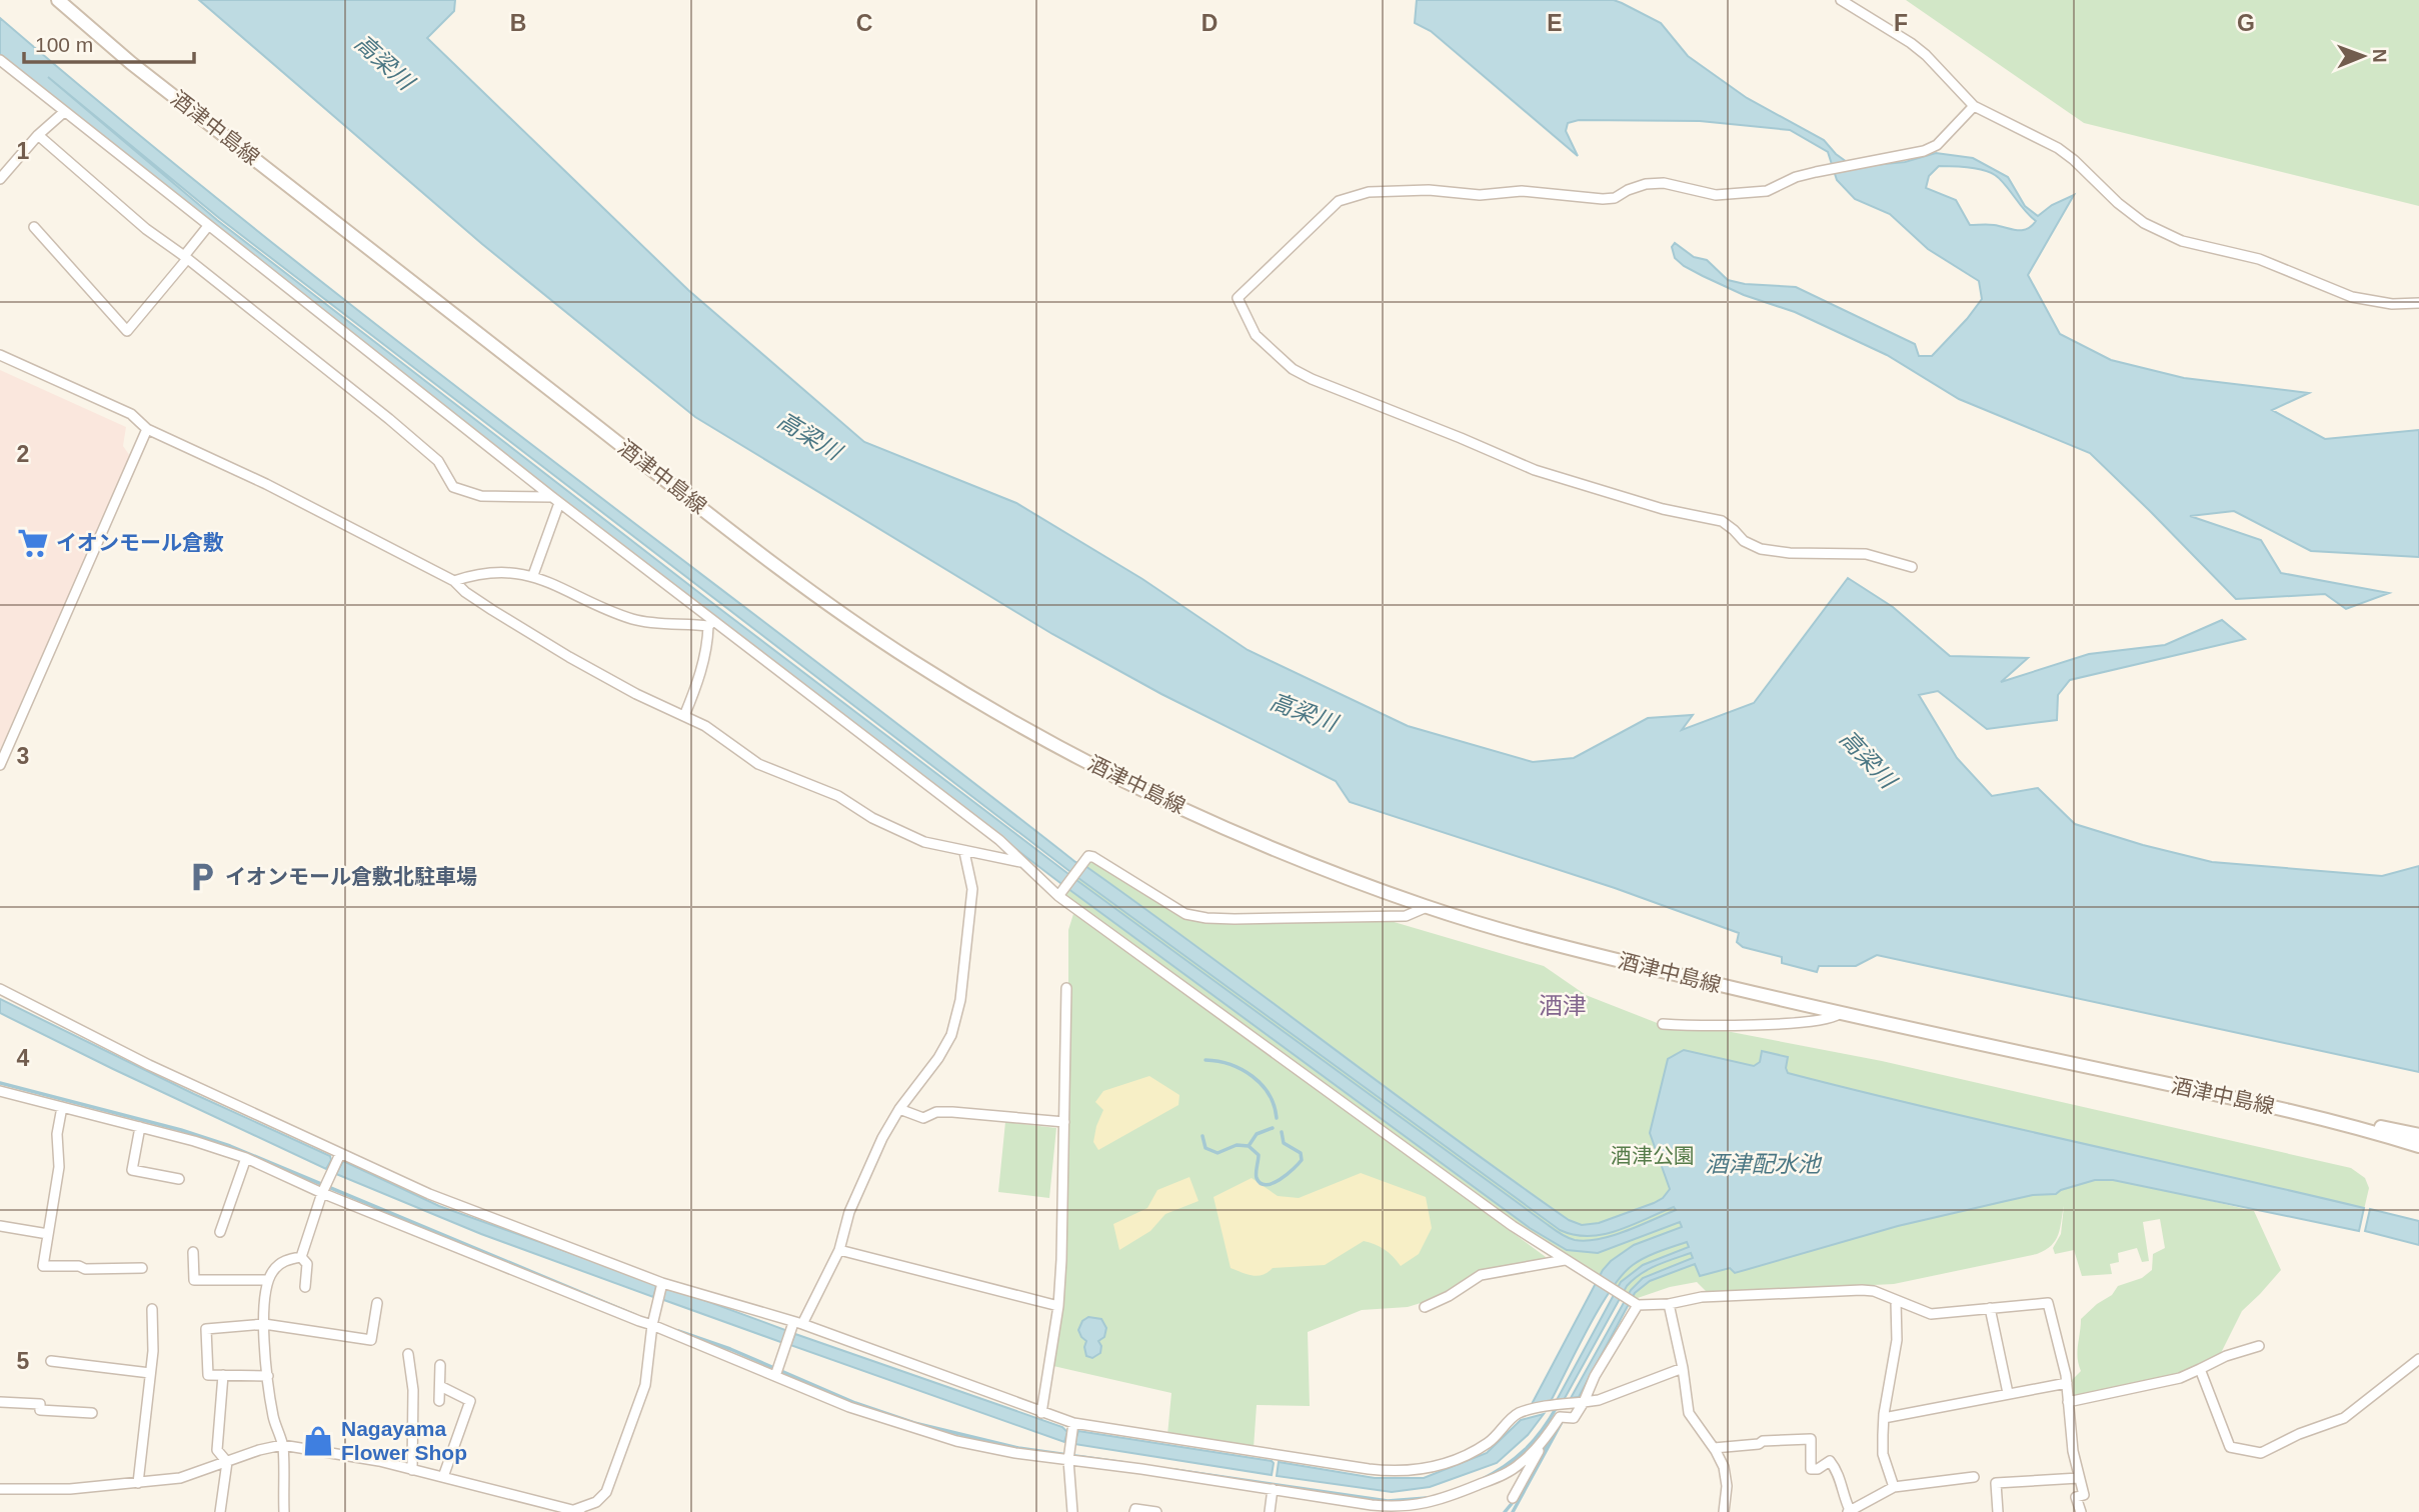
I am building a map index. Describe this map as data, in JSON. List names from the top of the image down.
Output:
{
  "streets": {
    "main road": ["酒津中島線"]
  },
  "districts": ["酒津"],
  "water": ["高梁川", "酒津配水池"],
  "parks": ["酒津公園"],
  "places": {
    "supermarket": ["イオンモール倉敷"],
    "parking": ["イオンモール倉敷北駐車場"],
    "shop": ["Nagayama Flower Shop"]
  },
  "scale_bar": "100 m",
  "north": "right",
  "grid": {
    "columns": [
      "B",
      "C",
      "D",
      "E",
      "F",
      "G"
    ],
    "rows": [
      "1",
      "2",
      "3",
      "4",
      "5"
    ]
  }
}
